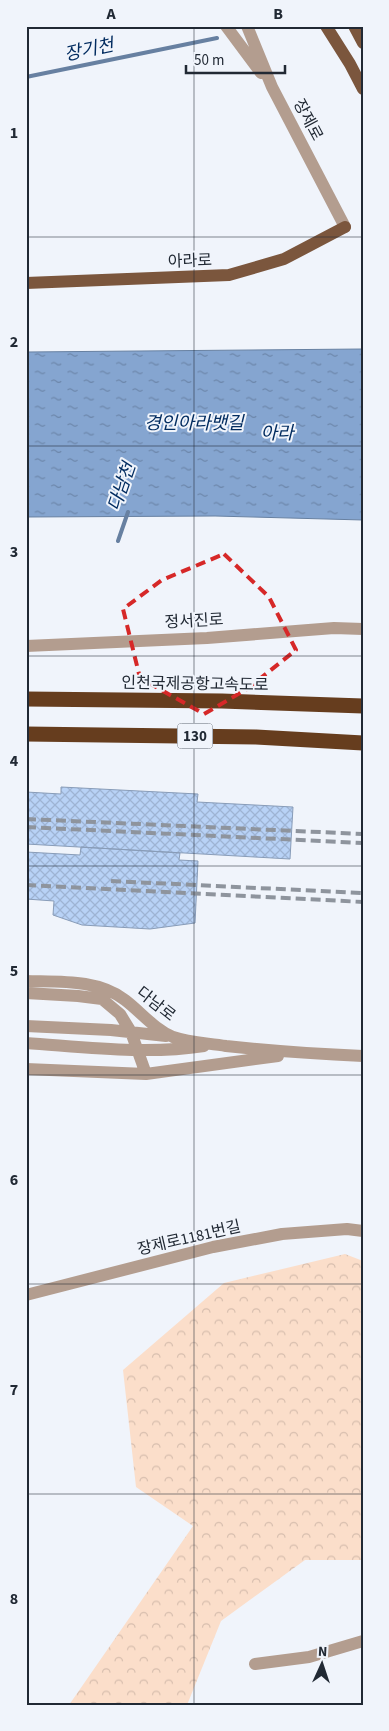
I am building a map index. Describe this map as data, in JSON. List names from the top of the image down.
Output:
{
  "streets": {
    "highway": ["인천국제공항고속도로", "130"],
    "main road": ["아라로"],
    "street": [
      "장제로",
      "정서진로",
      "다남로",
      "장제로1181번길"
    ]
  },
  "crossings": [
    ["장제로", "아라로"]
  ],
  "water": [
    "장기천",
    "경인아라뱃길",
    "아라",
    "다남천"
  ],
  "scale_bar": "50 m",
  "north": "top",
  "grid": {
    "columns": ["A", "B"],
    "rows": [
      "1",
      "2",
      "3",
      "4",
      "5",
      "6",
      "7",
      "8"
    ]
  }
}
